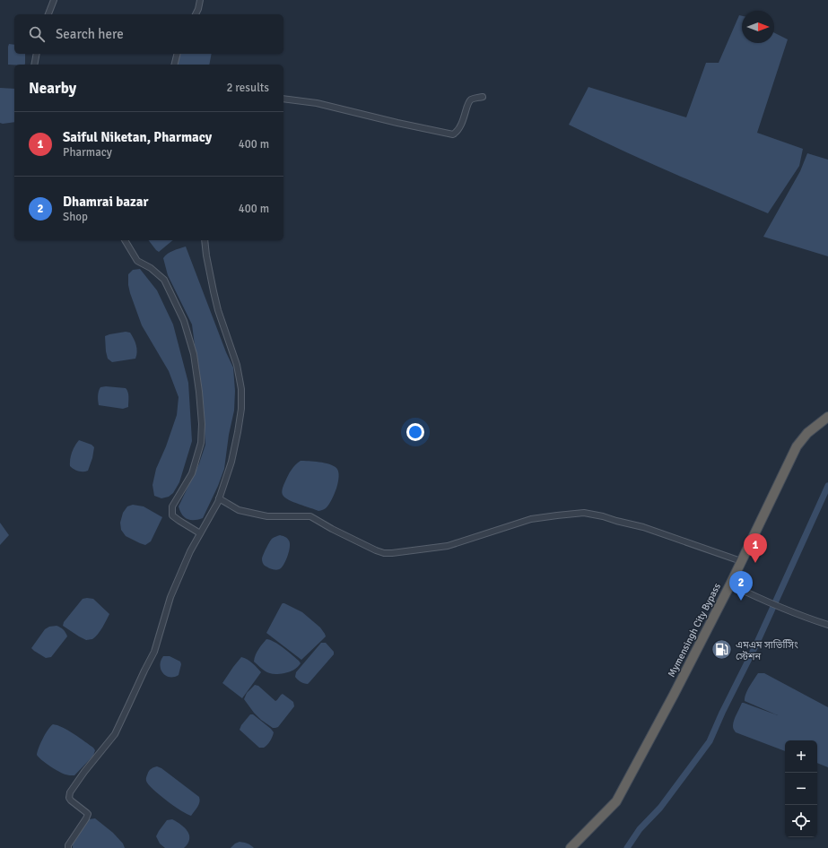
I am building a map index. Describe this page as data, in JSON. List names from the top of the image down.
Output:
{
  "streets": {
    "highway": ["Mymensingh City Bypass"]
  },
  "places": {
    "fuel station": ["এমএম সাভ‌িসি‌িং স্ট‌েশন"]
  },
  "north": "right",
  "page": {
    "search": "Search here",
    "heading": ["Nearby", "2 results"],
    "list": [
      {
        "mark": "1",
        "name": "Saiful Niketan, Pharmacy",
        "note": "Pharmacy",
        "value": "400 m"
      },
      {
        "mark": "2",
        "name": "Dhamrai bazar",
        "note": "Shop",
        "value": "400 m"
      }
    ],
    "pins": ["1", "2"],
    "map_buttons": ["+", "−"]
  }
}
